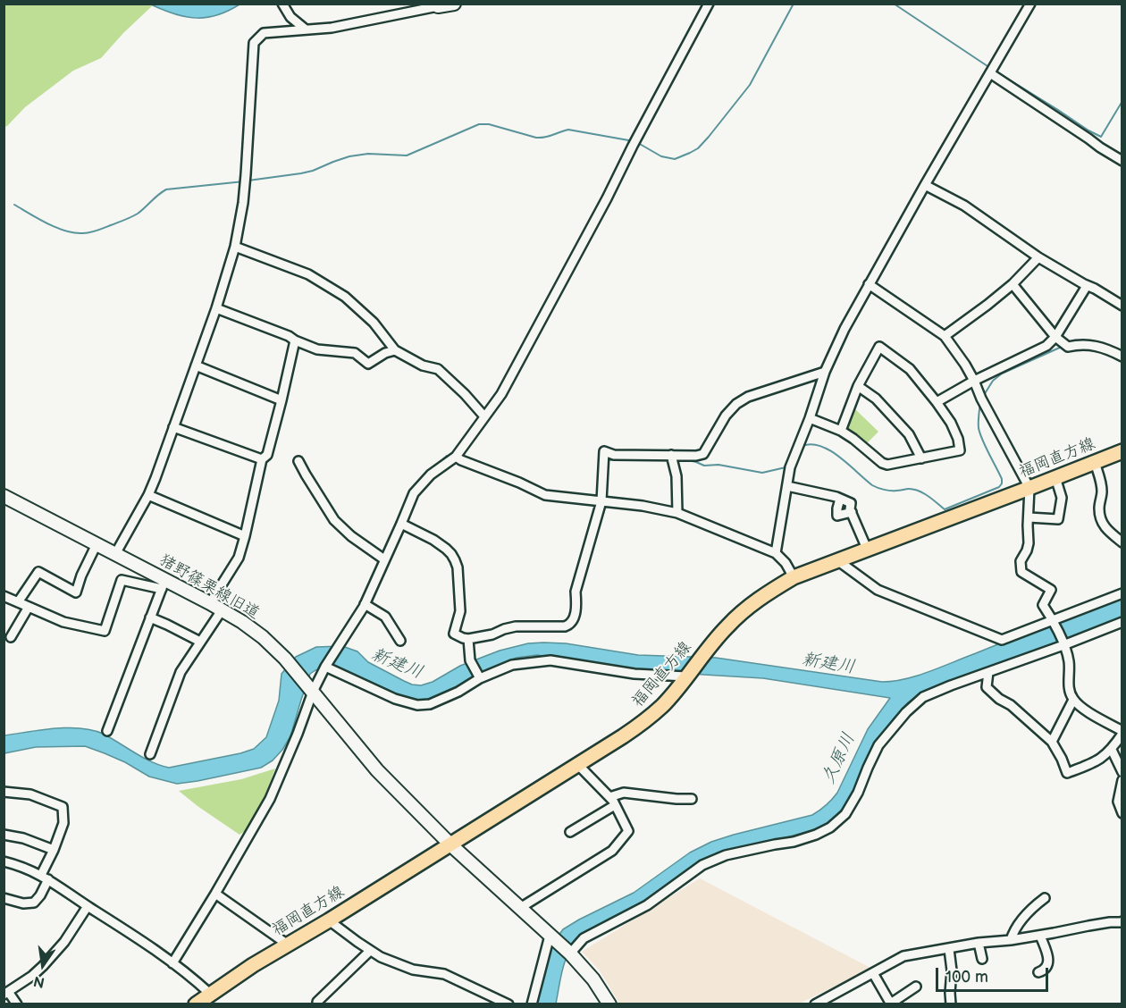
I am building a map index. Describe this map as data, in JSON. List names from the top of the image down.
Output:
{
  "streets": {
    "main road": ["福岡直方線"],
    "street": ["猪野篠栗線旧道"]
  },
  "crossings": [
    ["福岡直方線", "猪野篠栗線旧道"]
  ],
  "water": ["新建川", "久原川"],
  "scale_bar": "100 m",
  "north": "bottom"
}
